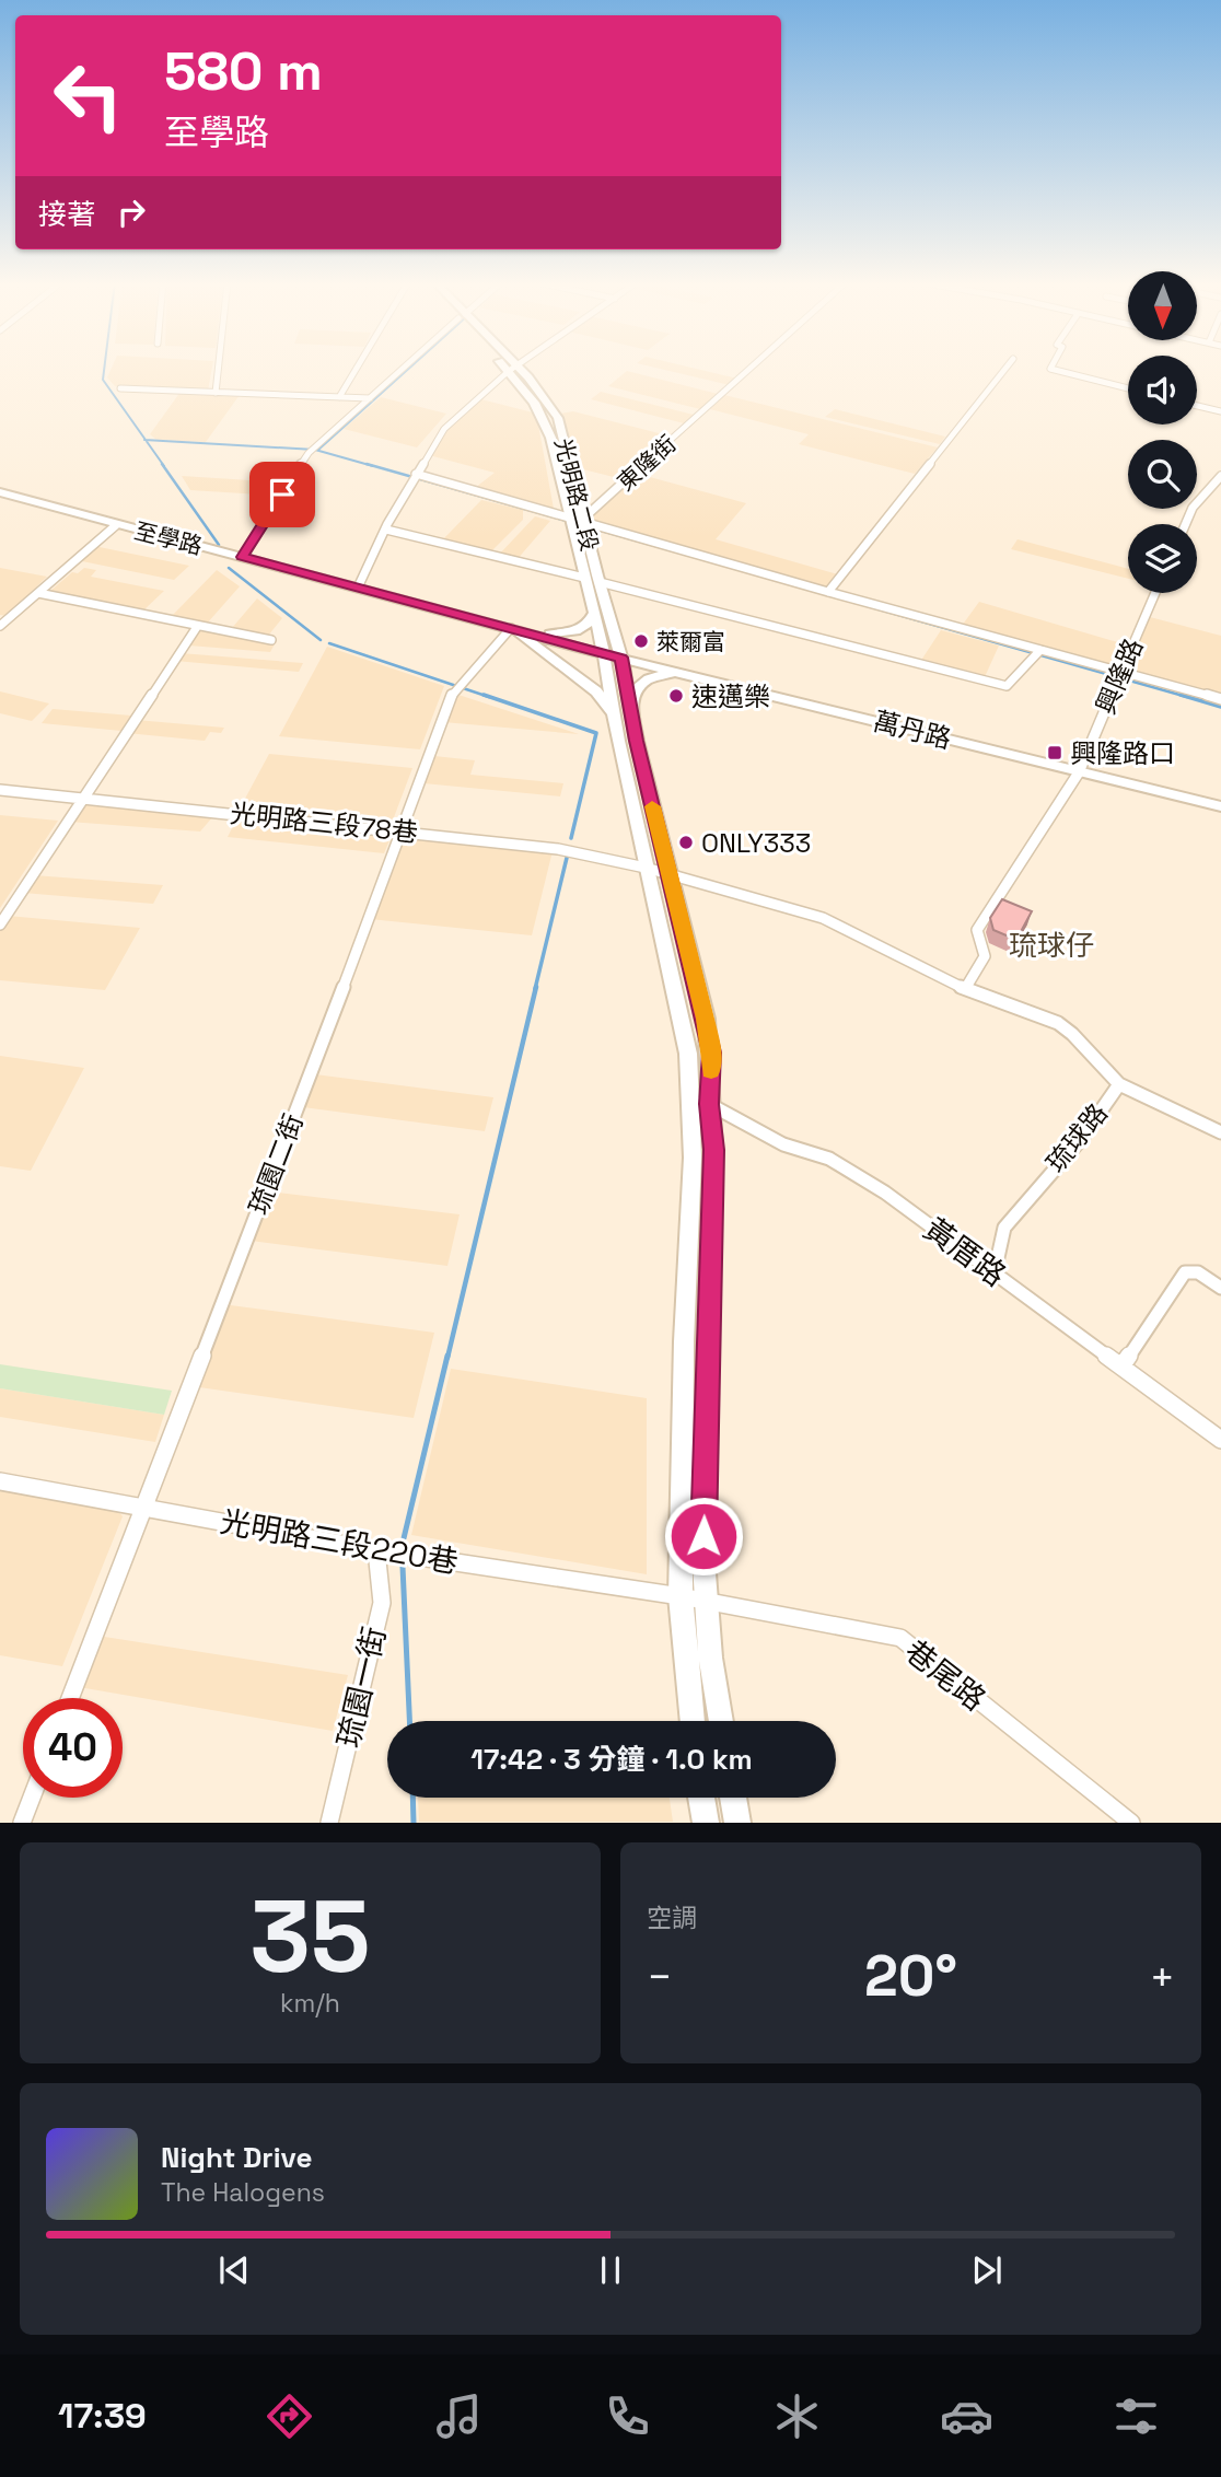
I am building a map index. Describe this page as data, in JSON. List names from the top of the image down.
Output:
{
  "streets": {
    "street": [
      "東隆街",
      "光明路二段",
      "至學路",
      "興隆路",
      "萬丹路",
      "光明路三段78巷",
      "琉球路",
      "琉園二街",
      "黃厝路",
      "光明路三段220巷",
      "巷尾路",
      "琉園一街"
    ]
  },
  "crossings": [
    ["東隆街", "光明路二段"],
    ["光明路二段", "至學路"],
    ["光明路二段", "萬丹路"],
    ["至學路", "萬丹路"],
    ["至學路", "琉園二街"],
    ["興隆路", "萬丹路"],
    ["光明路三段78巷", "琉球路"],
    ["光明路三段78巷", "琉園二街"],
    ["琉球路", "黃厝路"],
    ["琉園二街", "光明路三段220巷"],
    ["光明路三段220巷", "巷尾路"],
    ["光明路三段220巷", "琉園一街"]
  ],
  "districts": ["琉球仔"],
  "places": {
    "other": ["萊爾富", "速邁樂", "ONLY333"],
    "transit": ["興隆路口"]
  },
  "north": "bottom",
  "page": {
    "turn": ["580 m", "至學路"],
    "then": "接著",
    "limit": "40",
    "trip": "17:42 · 3 分鐘 · 1.0 km",
    "tile": [
      ["35", "km/h"],
      "空調"
    ],
    "heat": ["−", "20°", "+"],
    "song": ["Night Drive", "The Halogens"],
    "tabs": "17:39"
  }
}
